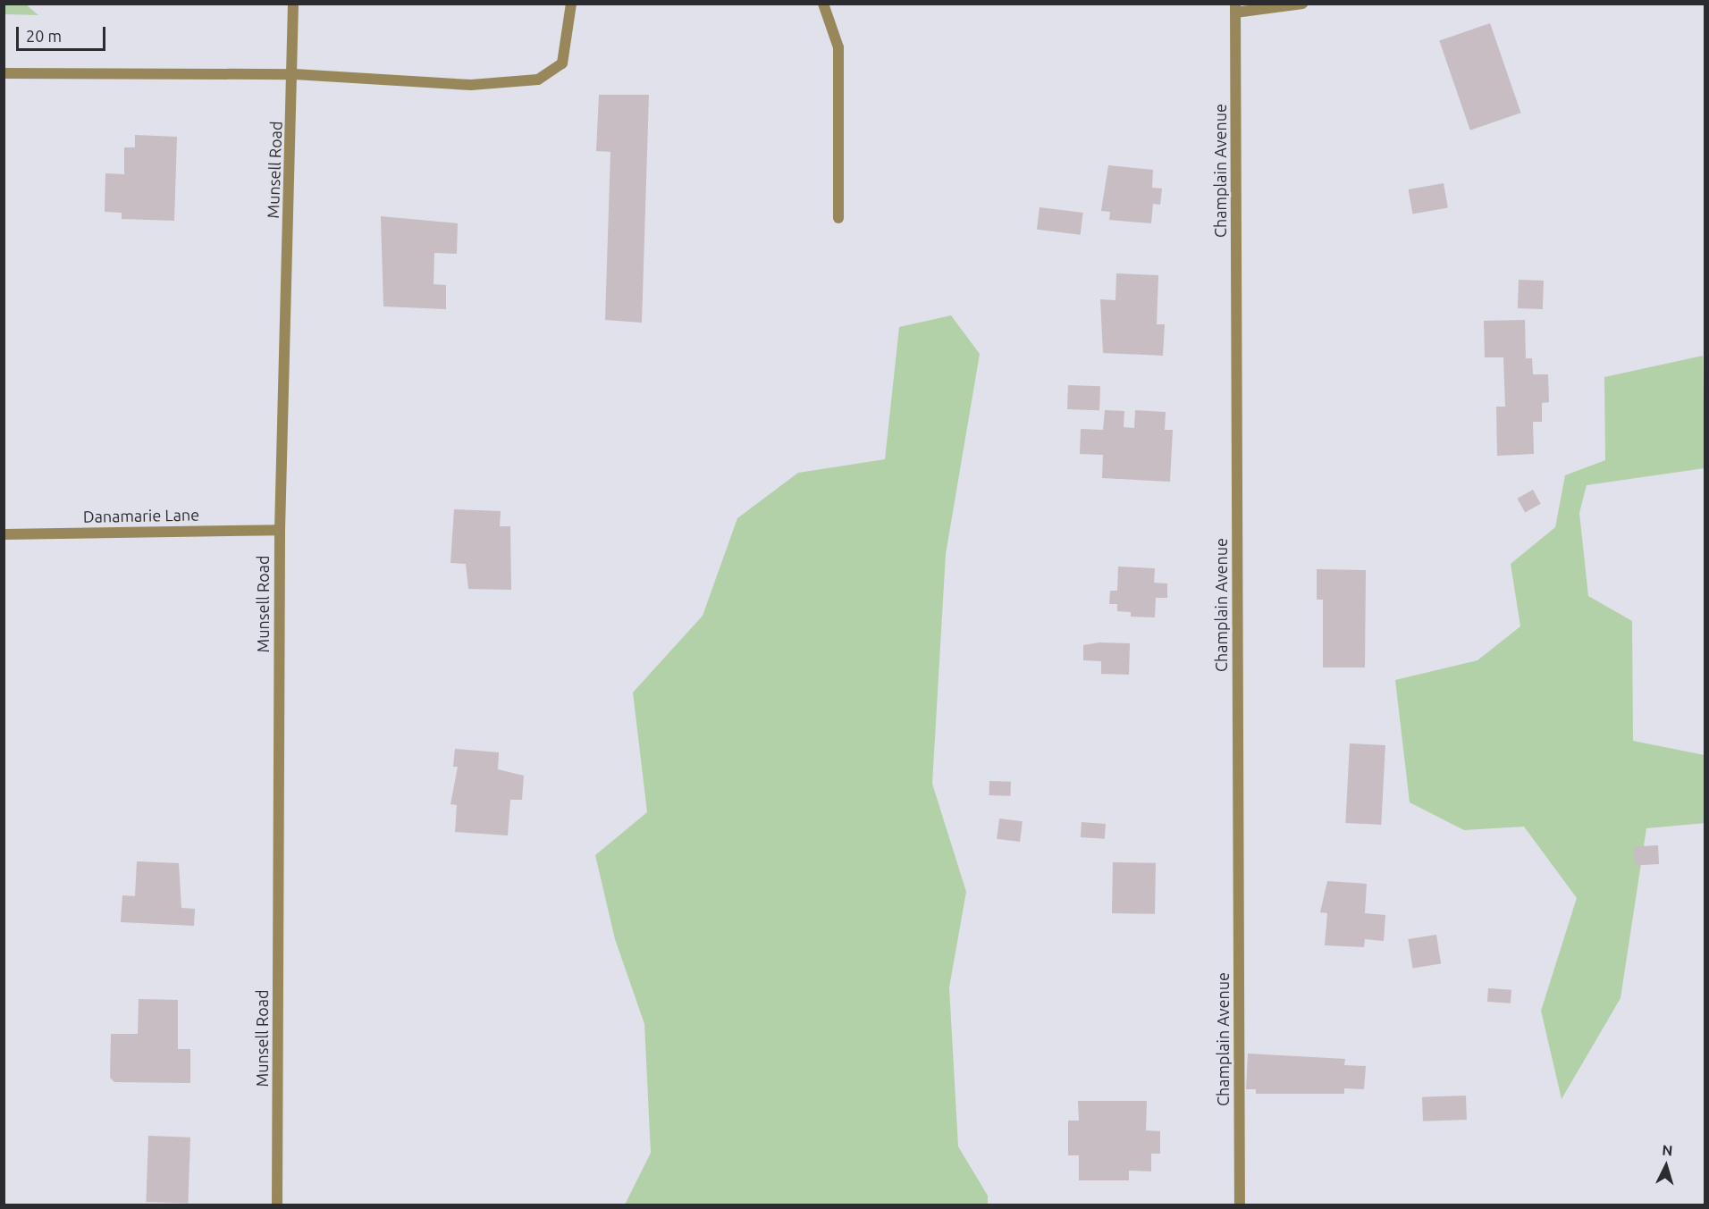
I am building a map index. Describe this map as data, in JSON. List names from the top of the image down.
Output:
{
  "streets": {
    "street": ["Munsell Road", "Champlain Avenue", "Danamarie Lane"]
  },
  "crossings": [
    ["Munsell Road", "Danamarie Lane"]
  ],
  "scale_bar": "20 m",
  "north": "top"
}
